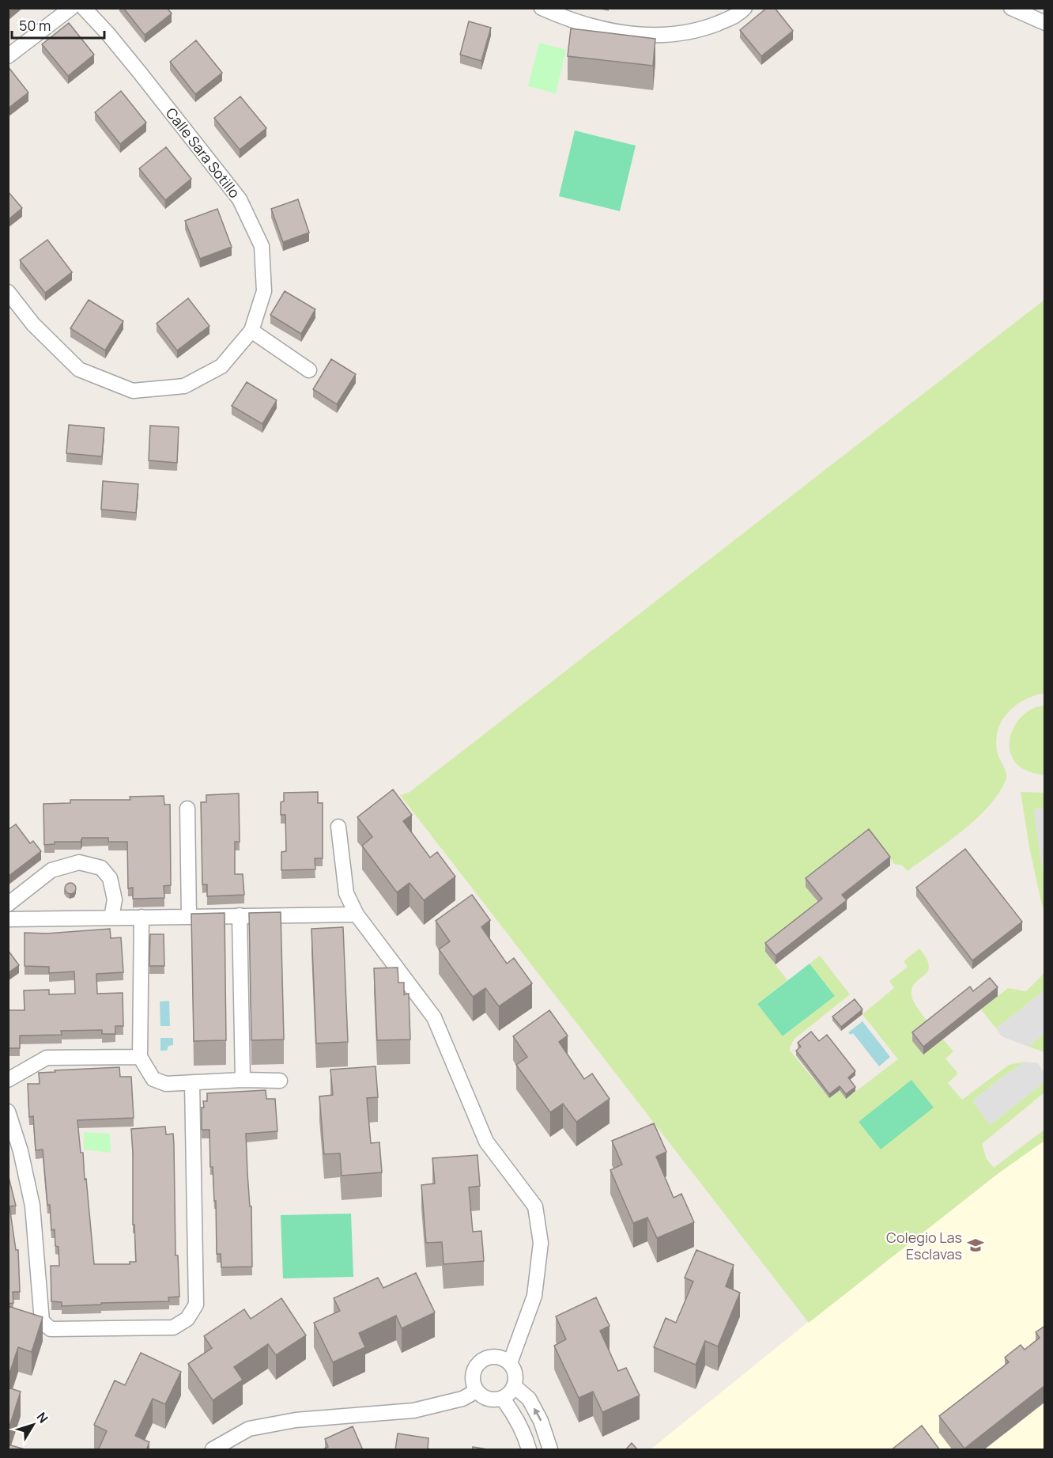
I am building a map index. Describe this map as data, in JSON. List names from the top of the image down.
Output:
{
  "streets": {
    "street": ["Calle Sara Sotillo"]
  },
  "places": {
    "school or university": ["Colegio Las Esclavas"]
  },
  "scale_bar": "50 m",
  "north": "top right"
}
